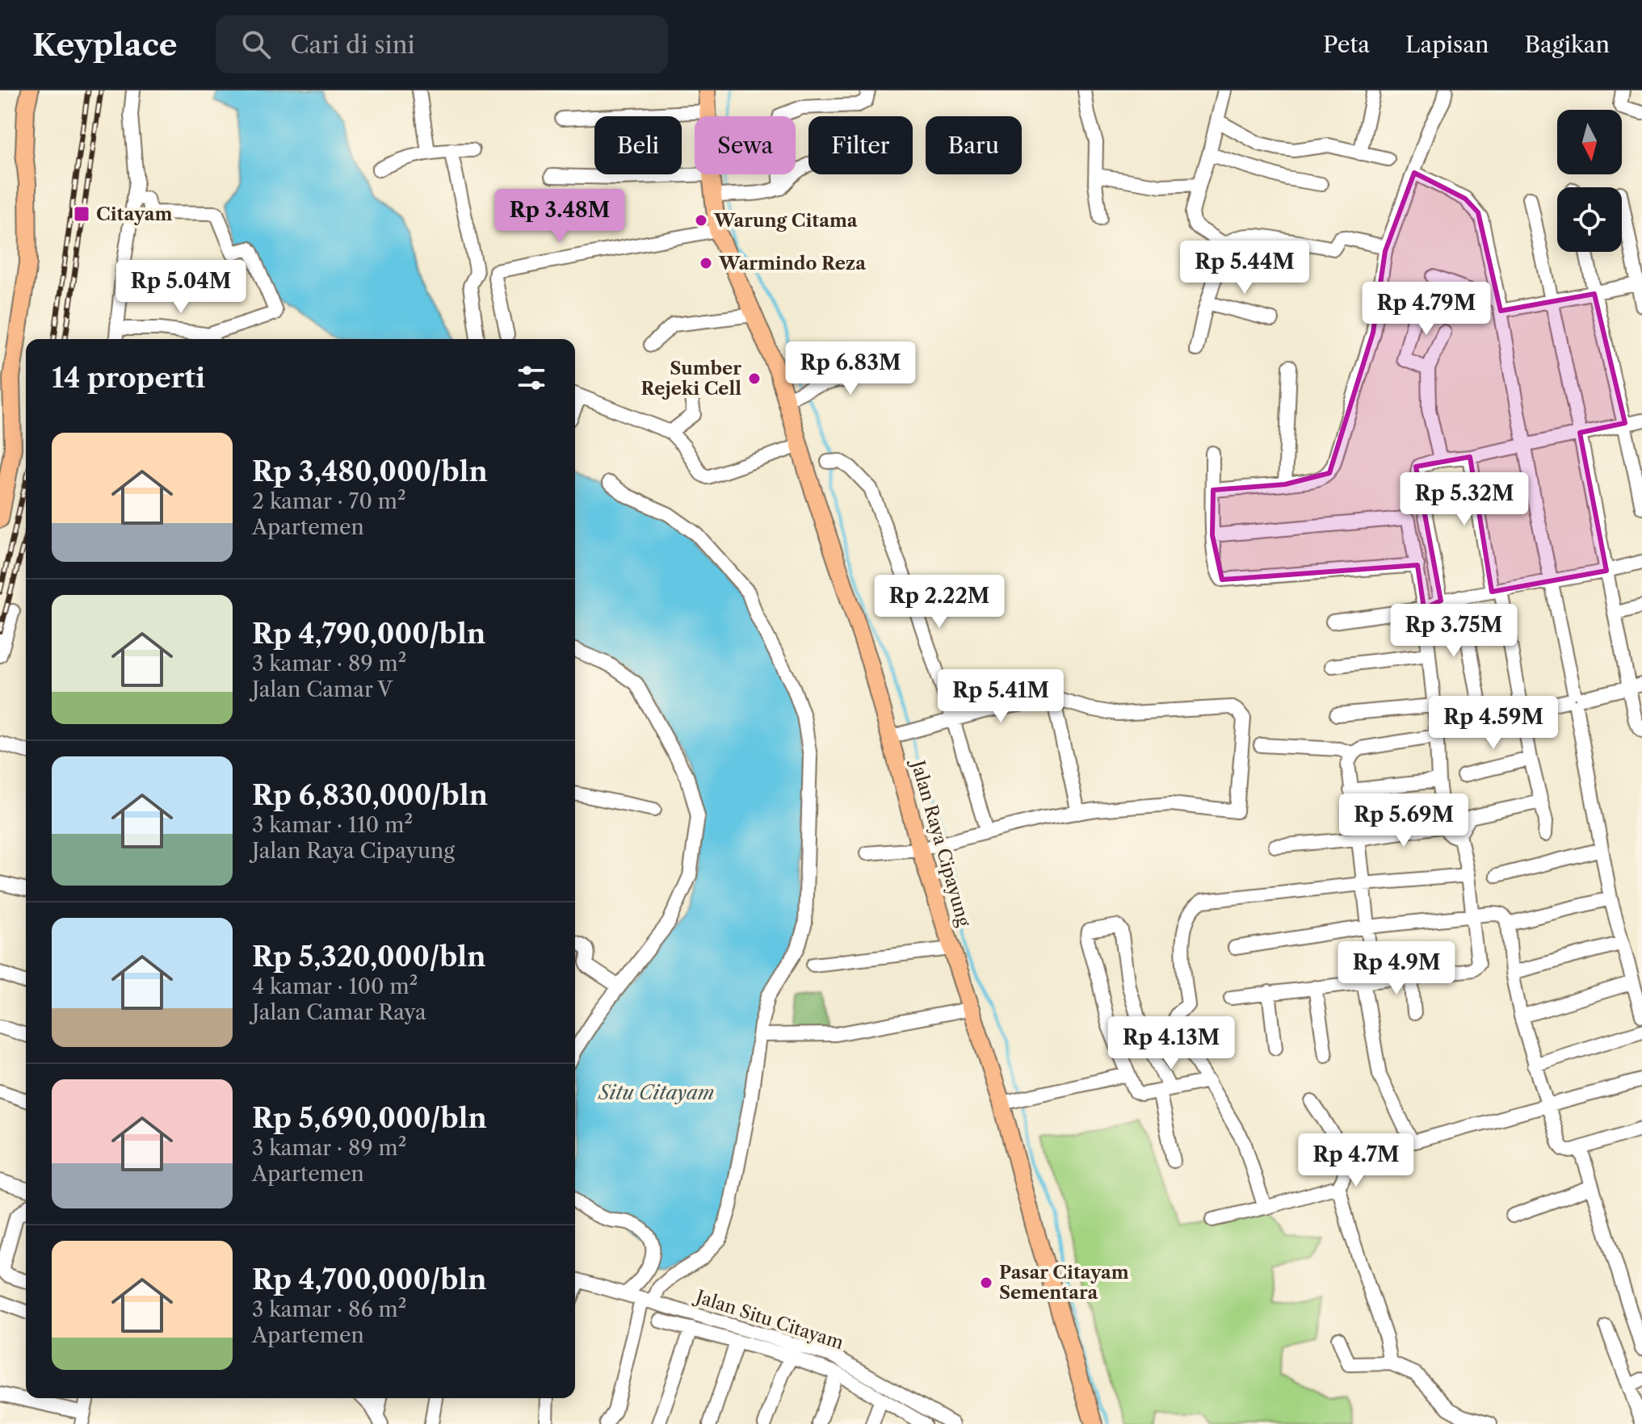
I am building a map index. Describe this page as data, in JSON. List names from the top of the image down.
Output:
{
  "streets": {
    "main road": ["Jalan Raya Cipayung"],
    "street": ["Jalan Situ Citayam"]
  },
  "water": ["Situ Citayam"],
  "places": {
    "transit": ["Citayam"],
    "other": [
      "Warung Citama",
      "Warmindo Reza",
      "Sumber Rejeki Cell",
      "Pasar Citayam Sementara"
    ]
  },
  "north": "bottom",
  "page": {
    "header": "Keyplace",
    "search": "Cari di sini",
    "nav": ["Peta", "Lapisan", "Bagikan"],
    "chip": [
      "Beli",
      "Sewa",
      "Filter",
      "Baru"
    ],
    "price": [
      "Rp 3.48M",
      "Rp 5.44M",
      "Rp 5.04M",
      "Rp 4.79M",
      "Rp 6.83M",
      "Rp 5.32M",
      "Rp 2.22M",
      "Rp 3.75M",
      "Rp 5.41M",
      "Rp 4.59M",
      "Rp 5.69M",
      "Rp 4.9M",
      "Rp 4.13M",
      "Rp 4.7M"
    ],
    "heading": "14 properti",
    "list": [
      {
        "name": "Rp 3,480,000/bln",
        "note": "2 kamar · 70 m² · Apartemen"
      },
      {
        "name": "Rp 4,790,000/bln",
        "note": "3 kamar · 89 m² · Jalan Camar V"
      },
      {
        "name": "Rp 6,830,000/bln",
        "note": "3 kamar · 110 m² · Jalan Raya Cipayung"
      },
      {
        "name": "Rp 5,320,000/bln",
        "note": "4 kamar · 100 m² · Jalan Camar Raya"
      },
      {
        "name": "Rp 5,690,000/bln",
        "note": "3 kamar · 89 m² · Apartemen"
      },
      {
        "name": "Rp 4,700,000/bln",
        "note": "3 kamar · 86 m² · Apartemen"
      }
    ]
  }
}
